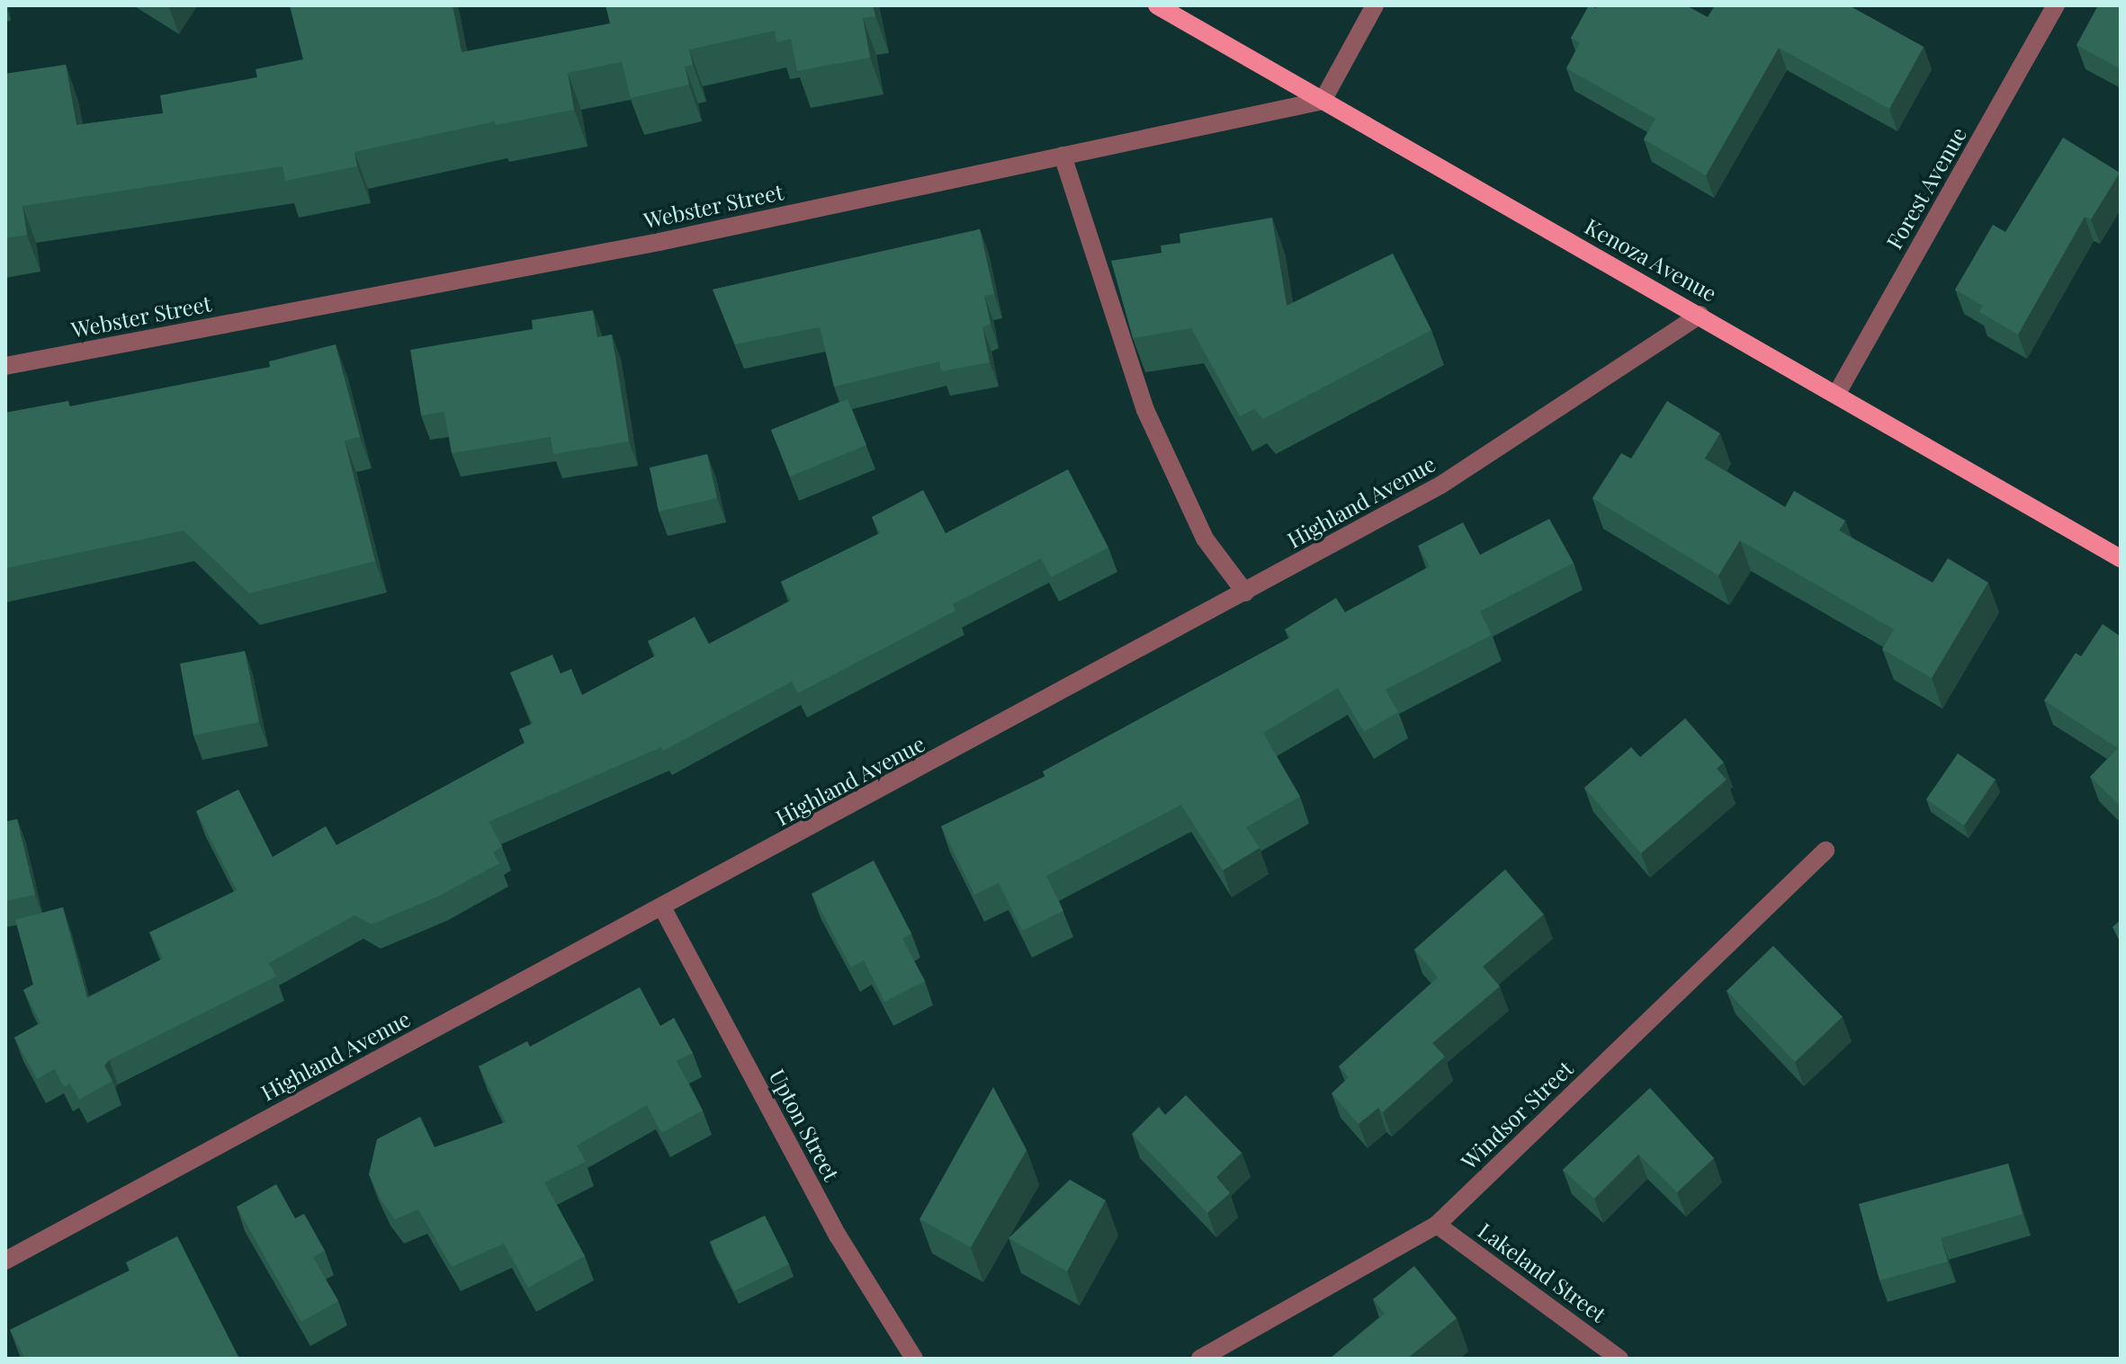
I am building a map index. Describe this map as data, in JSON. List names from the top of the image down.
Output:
{
  "streets": {
    "main road": ["Kenoza Avenue"],
    "street": [
      "Forest Avenue",
      "Webster Street",
      "Highland Avenue",
      "Windsor Street",
      "Upton Street",
      "Lakeland Street"
    ]
  },
  "crossings": [
    ["Forest Avenue", "Kenoza Avenue"],
    ["Webster Street", "Kenoza Avenue"],
    ["Kenoza Avenue", "Highland Avenue"],
    ["Highland Avenue", "Upton Street"],
    ["Windsor Street", "Lakeland Street"]
  ]
}
